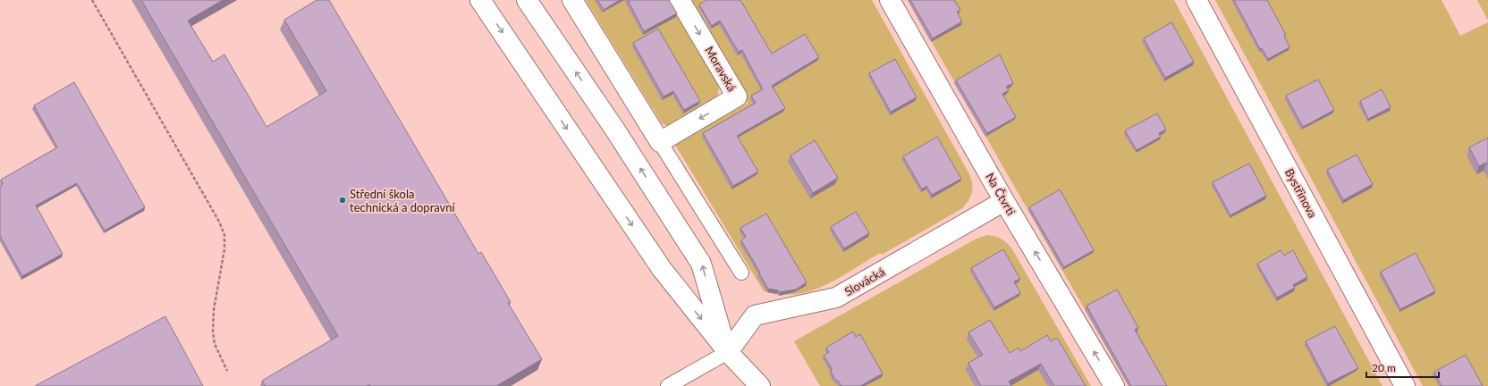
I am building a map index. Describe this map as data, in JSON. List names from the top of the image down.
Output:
{
  "streets": {
    "street": [
      "Moravská",
      "Bystřinova",
      "Na Čtvrti",
      "Slovácká"
    ]
  },
  "crossings": [
    ["Na Čtvrti", "Slovácká"]
  ],
  "one_way": ["Na Čtvrti"],
  "places": ["Střední škola technická a dopravní"],
  "scale_bar": "20 m"
}
